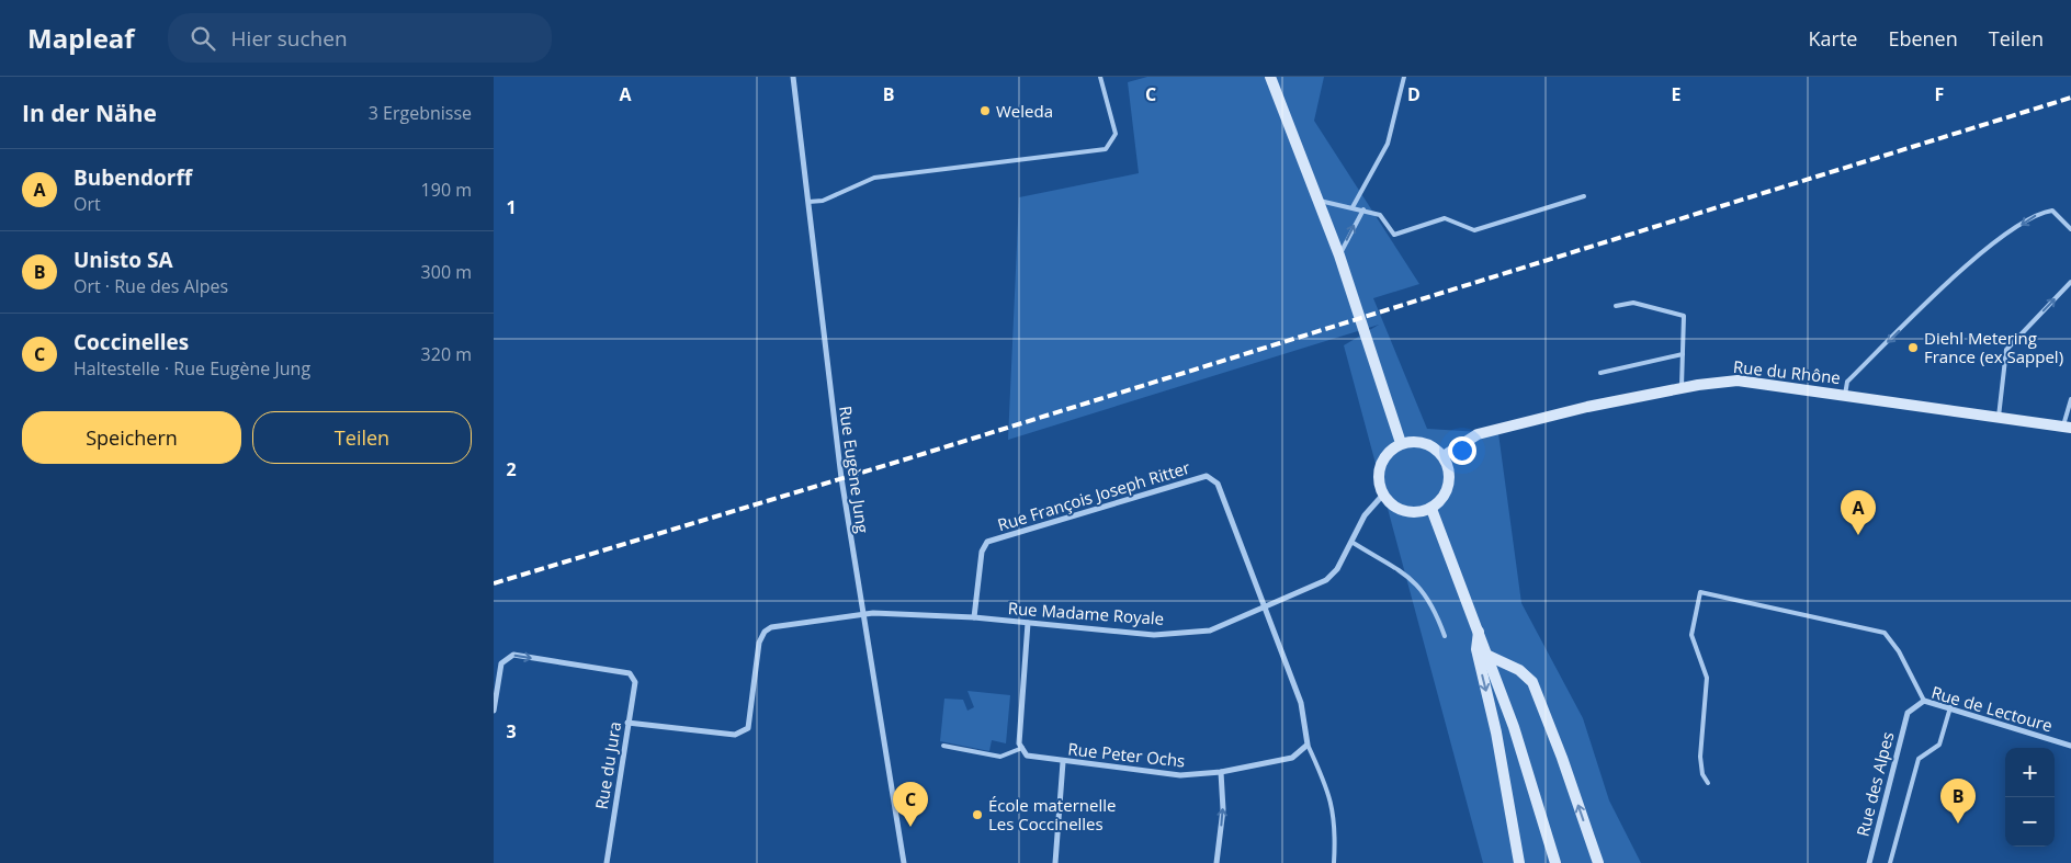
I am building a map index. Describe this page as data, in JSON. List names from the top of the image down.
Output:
{
  "streets": {
    "main road": ["Rue du Rhône"],
    "street": [
      "Rue Eugène Jung",
      "Rue François Joseph Ritter",
      "Rue Madame Royale",
      "Rue de Lectoure",
      "Rue Peter Ochs",
      "Rue du Jura",
      "Rue des Alpes"
    ]
  },
  "crossings": [
    ["Rue du Rhône", "Rue Madame Royale"],
    ["Rue Eugène Jung", "Rue Madame Royale"],
    ["Rue François Joseph Ritter", "Rue Madame Royale"],
    ["Rue Madame Royale", "Rue du Jura"],
    ["Rue de Lectoure", "Rue des Alpes"]
  ],
  "places": ["Weleda", "Diehl Metering France (ex Sappel)", "École maternelle Les Coccinelles"],
  "page": {
    "header": "Mapleaf",
    "search": "Hier suchen",
    "nav": ["Karte", "Ebenen", "Teilen"],
    "heading": ["In der Nähe", "3 Ergebnisse"],
    "list": [
      {
        "mark": "A",
        "name": "Bubendorff",
        "note": "Ort",
        "value": "190 m"
      },
      {
        "mark": "B",
        "name": "Unisto SA",
        "note": "Ort · Rue des Alpes",
        "value": "300 m"
      },
      {
        "mark": "C",
        "name": "Coccinelles",
        "note": "Haltestelle · Rue Eugène Jung",
        "value": "320 m"
      }
    ],
    "buttons": ["Speichern", "Teilen"],
    "pins": ["A", "B", "C"],
    "map_buttons": ["+", "−"]
  },
  "grid": {
    "columns": [
      "A",
      "B",
      "C",
      "D",
      "E",
      "F"
    ],
    "rows": ["1", "2", "3"]
  }
}
